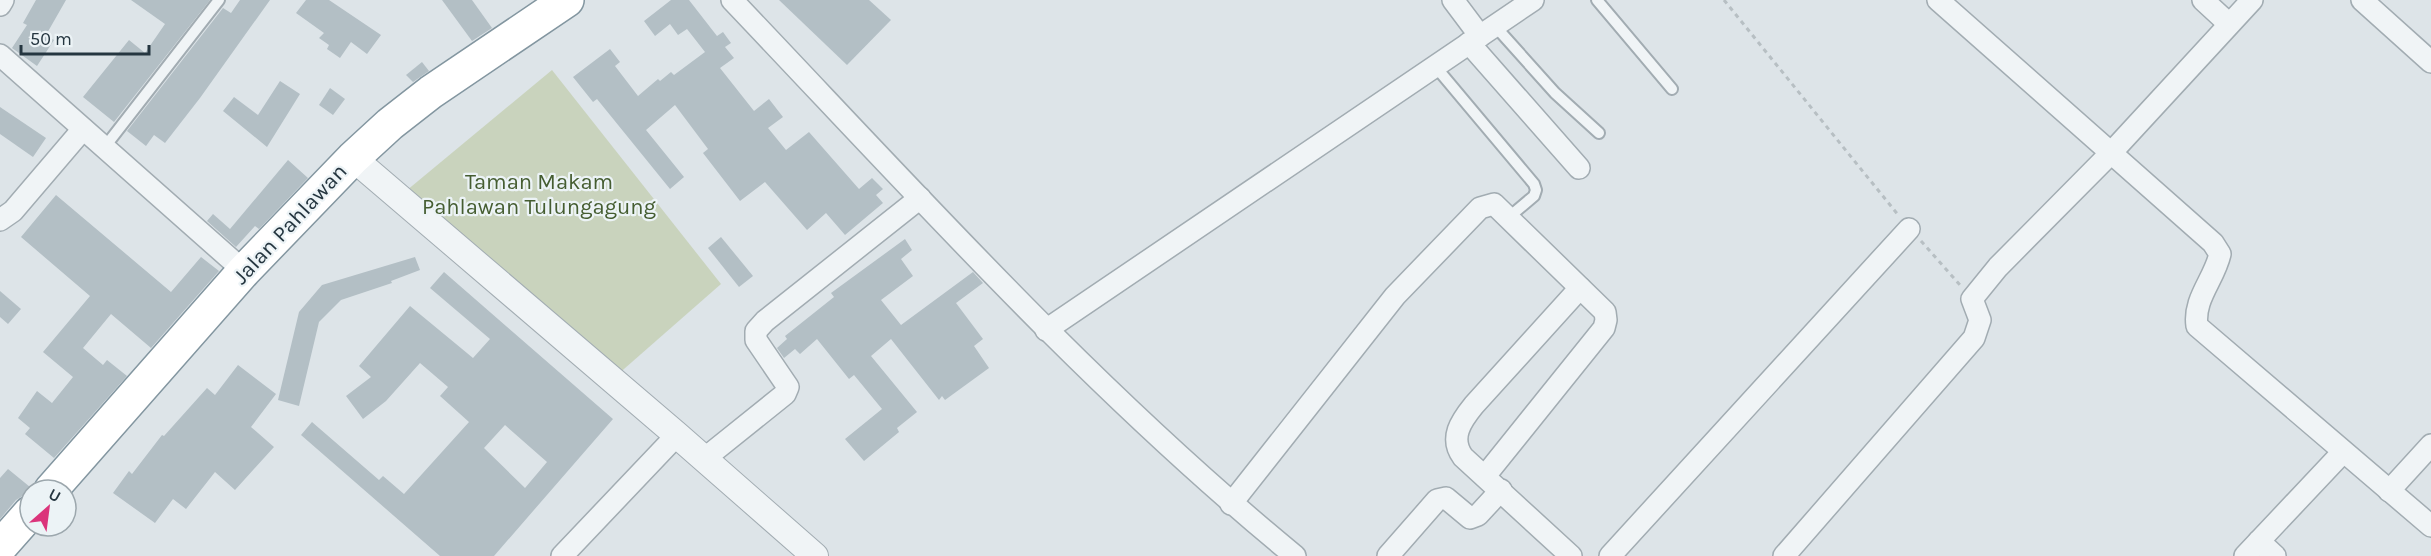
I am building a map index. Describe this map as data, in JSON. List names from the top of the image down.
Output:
{
  "streets": {
    "highway": ["Jalan Pahlawan"]
  },
  "parks": ["Taman Makam Pahlawan Tulungagung"],
  "scale_bar": "50 m",
  "north": "top right"
}
